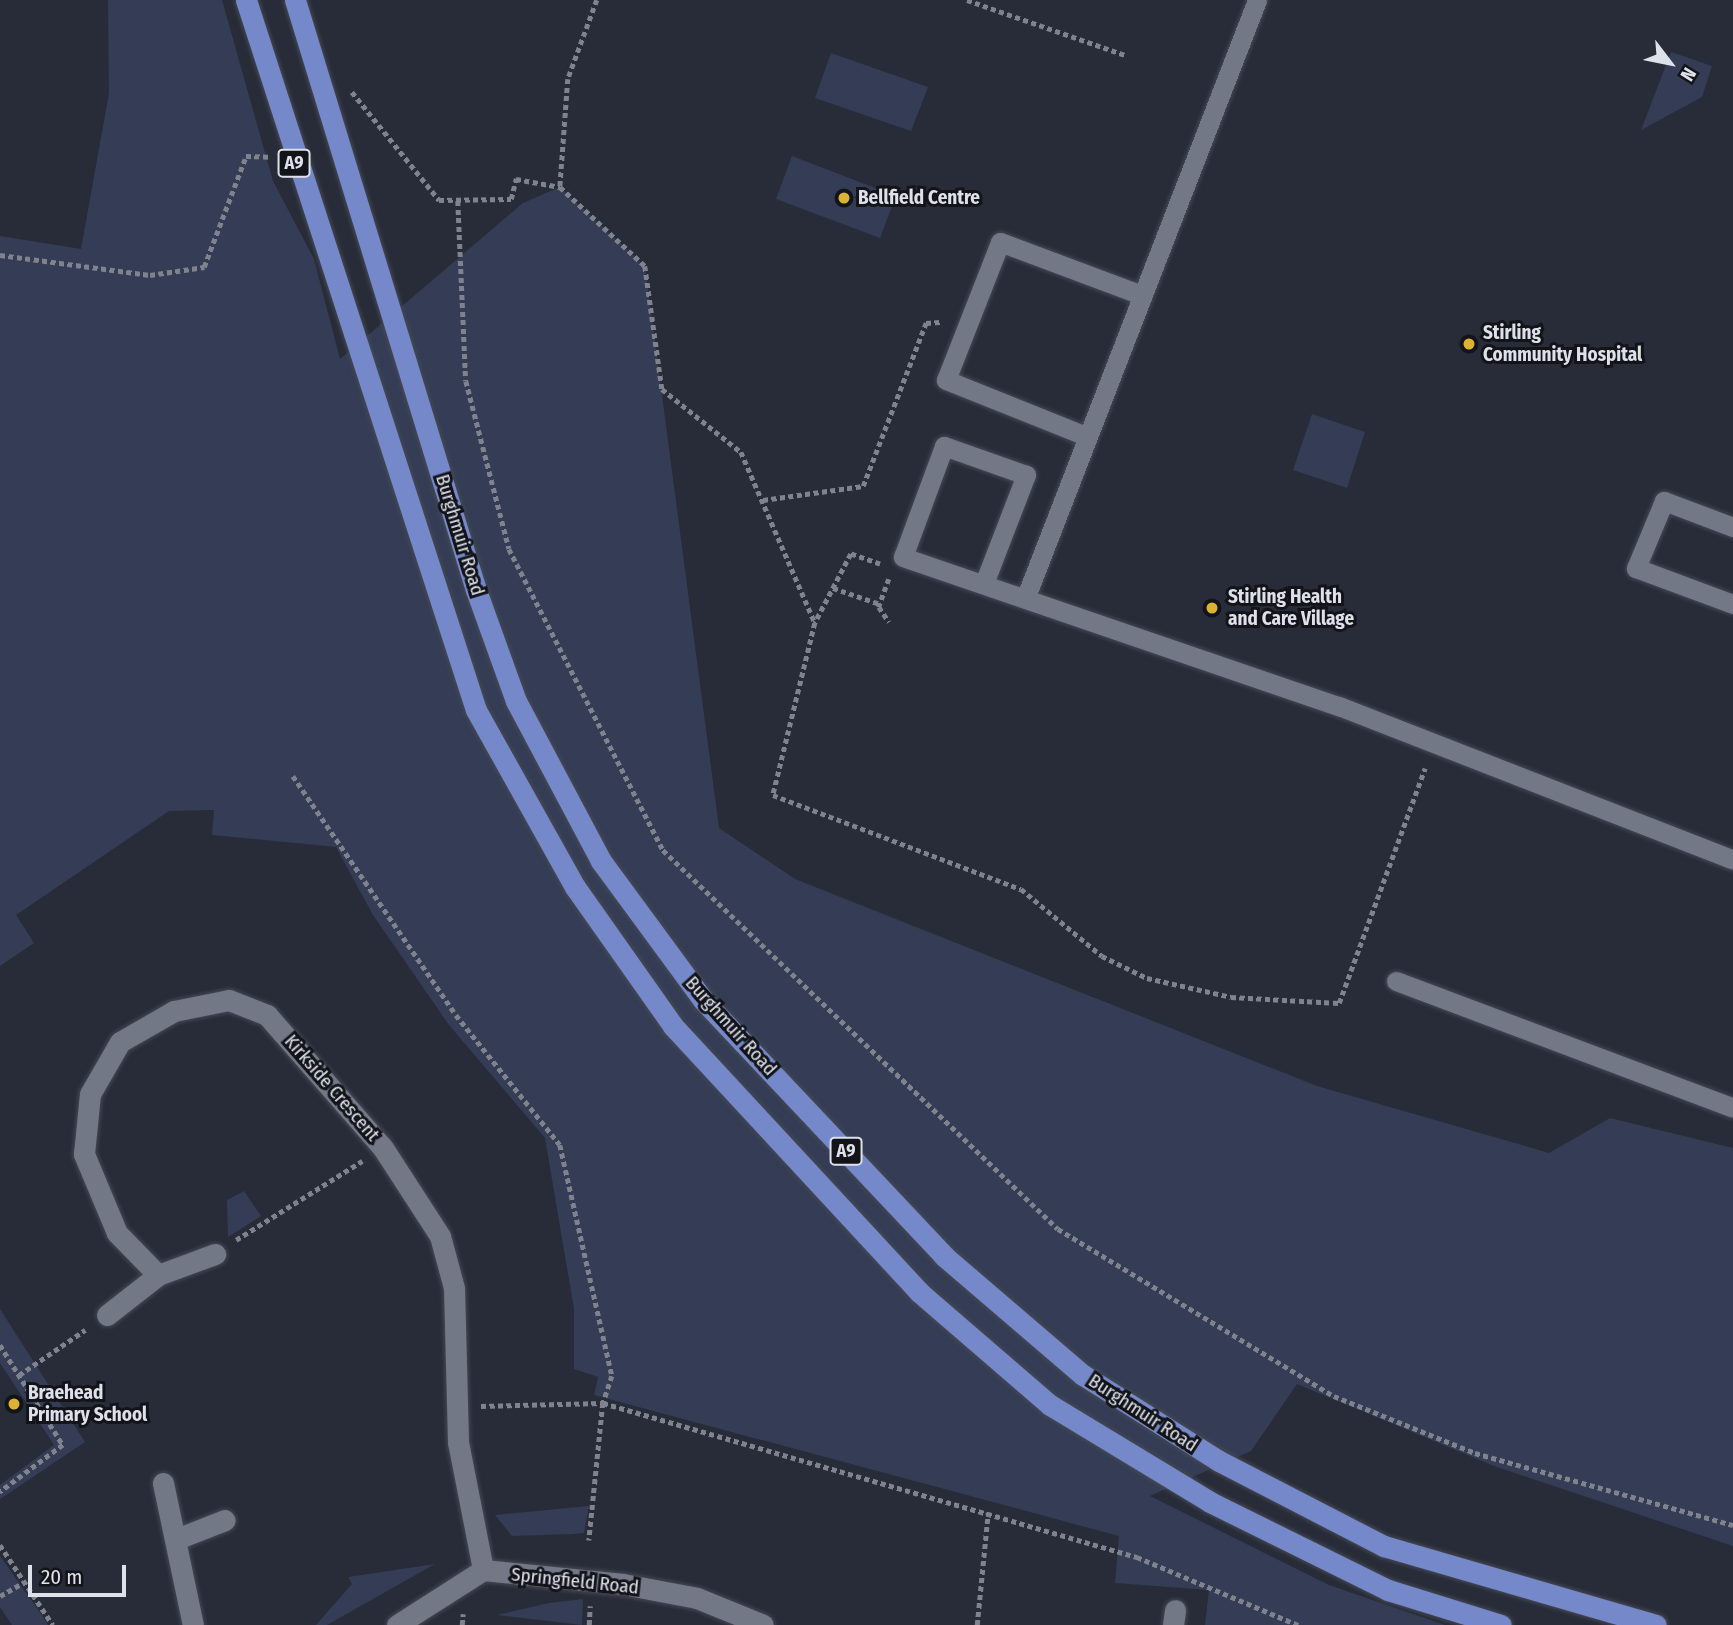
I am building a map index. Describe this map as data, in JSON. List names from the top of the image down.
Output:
{
  "streets": {
    "main road": ["A9", "Burghmuir Road"],
    "street": ["Kirkside Crescent", "Springfield Road"]
  },
  "crossings": [
    ["Kirkside Crescent", "Springfield Road"]
  ],
  "places": [
    "Bellfield Centre",
    "Stirling Community Hospital",
    "Stirling Health and Care Village",
    "Braehead Primary School"
  ],
  "scale_bar": "20 m",
  "north": "bottom right"
}
